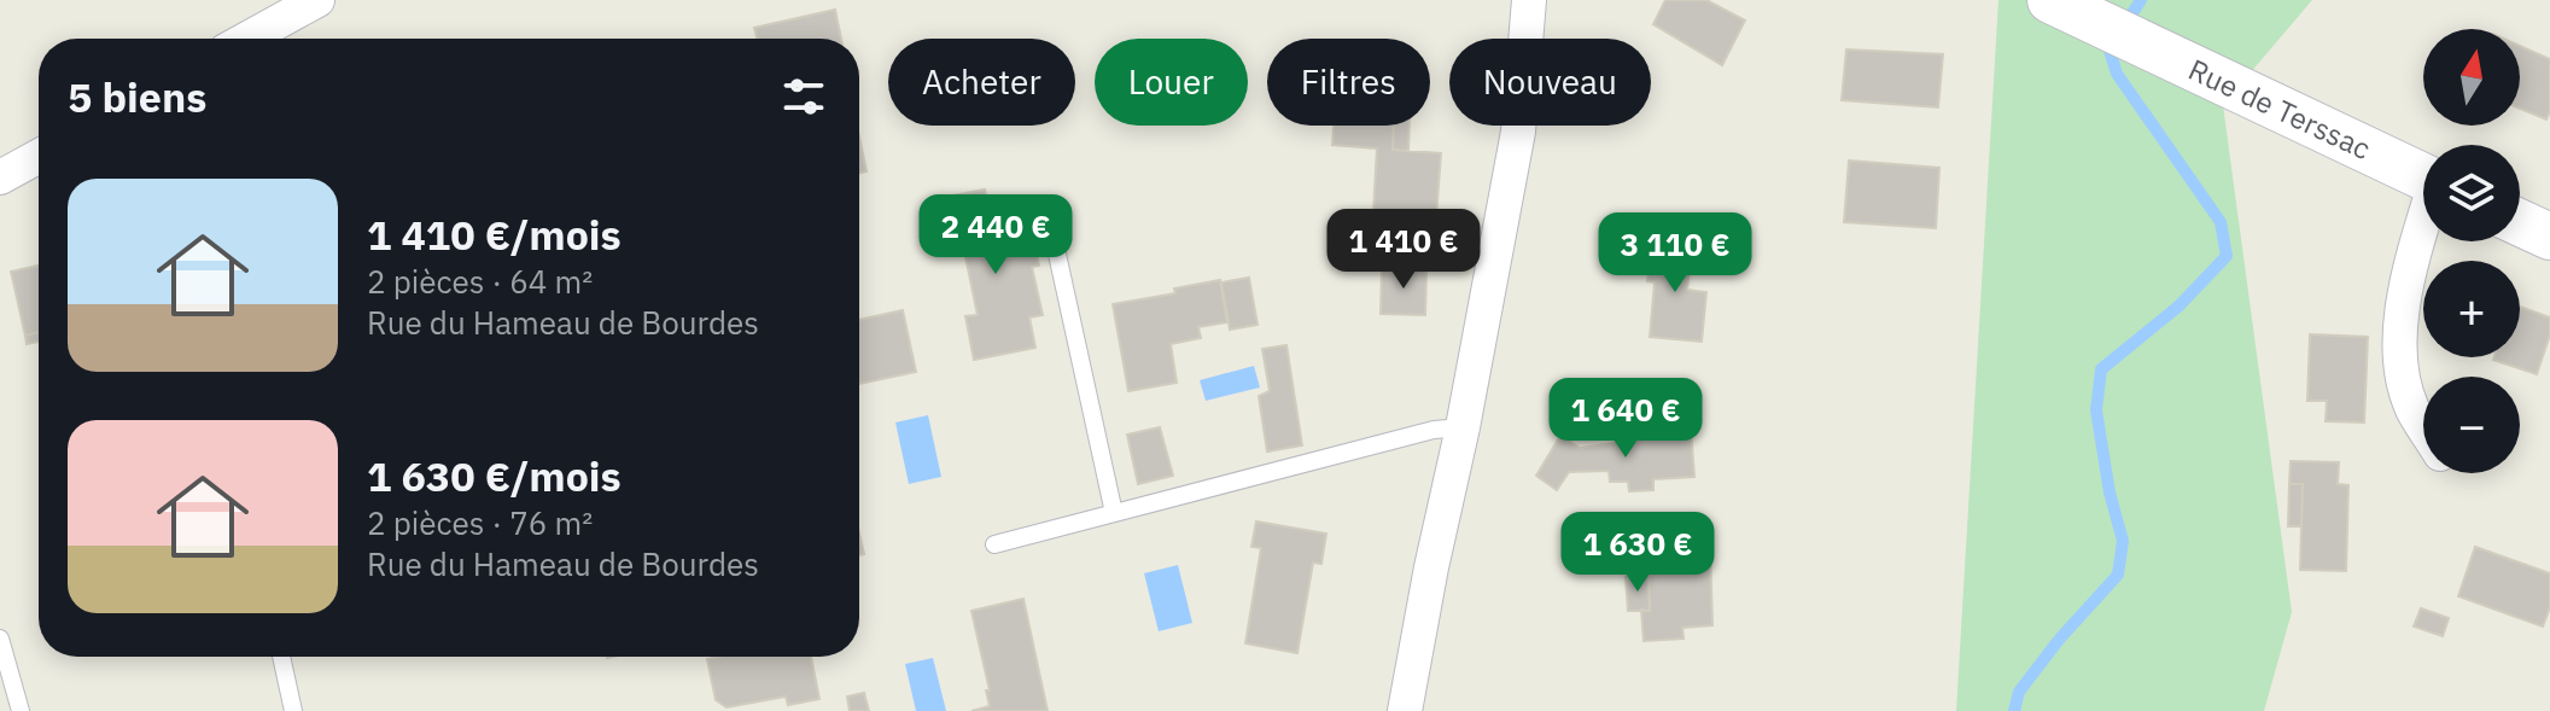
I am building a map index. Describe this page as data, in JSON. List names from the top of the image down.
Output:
{
  "streets": {
    "street": ["Rue de Terssac"]
  },
  "north": "top",
  "page": {
    "map_buttons": ["+", "−"],
    "chip": [
      "Acheter",
      "Louer",
      "Filtres",
      "Nouveau"
    ],
    "heading": "5 biens",
    "list": [
      {
        "name": "1 410 €/mois",
        "note": "2 pièces · 64 m² · Rue du Hameau de Bourdes"
      },
      {
        "name": "1 630 €/mois",
        "note": "2 pièces · 76 m² · Rue du Hameau de Bourdes"
      }
    ],
    "price": [
      "2 440 €",
      "1 410 €",
      "3 110 €",
      "1 640 €",
      "1 630 €"
    ]
  }
}
